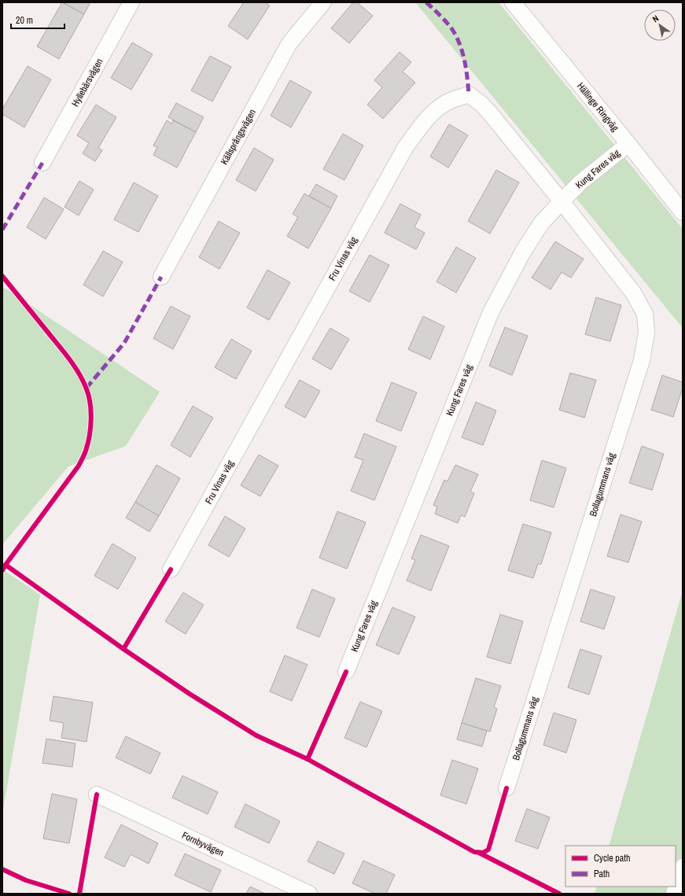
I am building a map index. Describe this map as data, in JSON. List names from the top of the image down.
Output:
{
  "streets": {
    "street": [
      "Hyllebärsvägen",
      "Hällinge Ringväg",
      "Källsprångsvägen",
      "Kung Fares väg",
      "Fru Vinas väg",
      "Bollagummans väg",
      "Fornbyvägen"
    ]
  },
  "crossings": [
    ["Hällinge Ringväg", "Kung Fares väg"],
    ["Kung Fares väg", "Fru Vinas väg"],
    ["Kung Fares väg", "Bollagummans väg"],
    ["Fru Vinas väg", "Bollagummans väg"]
  ],
  "legend": ["Cycle path", "Path"],
  "scale_bar": "20 m",
  "north": "top left"
}
